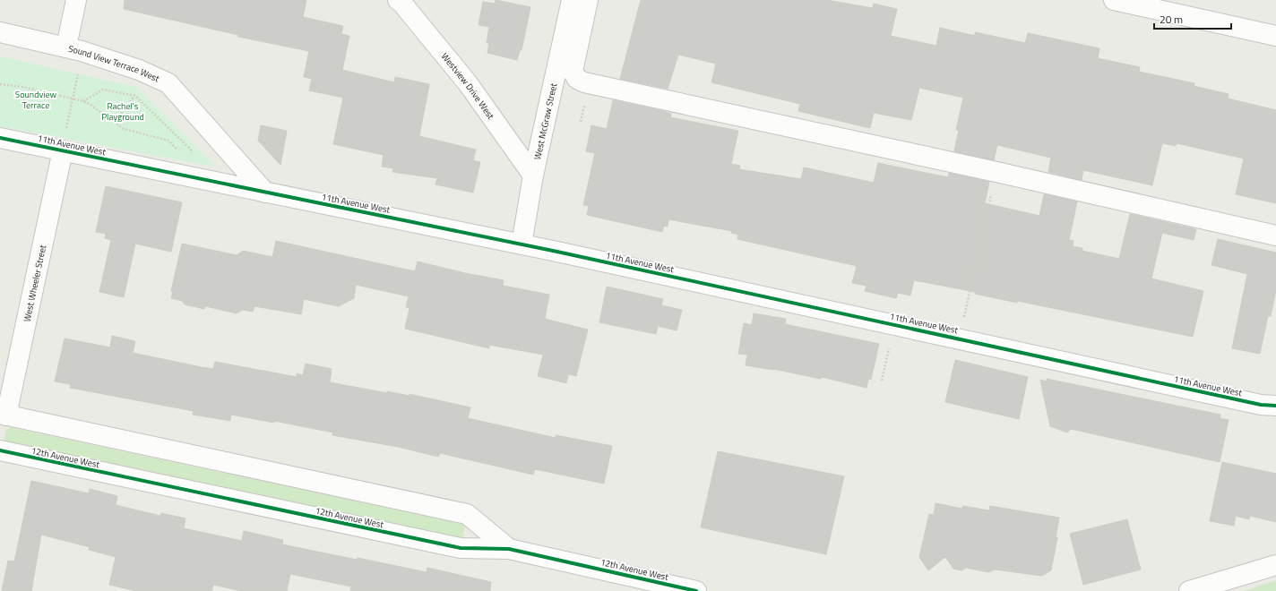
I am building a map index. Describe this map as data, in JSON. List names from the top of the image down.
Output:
{
  "streets": {
    "street": [
      "Sound View Terrace West",
      "Westview Drive West",
      "West McGraw Street",
      "11th Avenue West",
      "West Wheeler Street",
      "12th Avenue West"
    ]
  },
  "crossings": [
    ["Sound View Terrace West", "11th Avenue West"],
    ["Westview Drive West", "West McGraw Street"],
    ["West McGraw Street", "11th Avenue West"],
    ["11th Avenue West", "West Wheeler Street"],
    ["West Wheeler Street", "12th Avenue West"]
  ],
  "parks": ["Soundview Terrace", "Rachel's Playground"],
  "scale_bar": "20 m"
}
